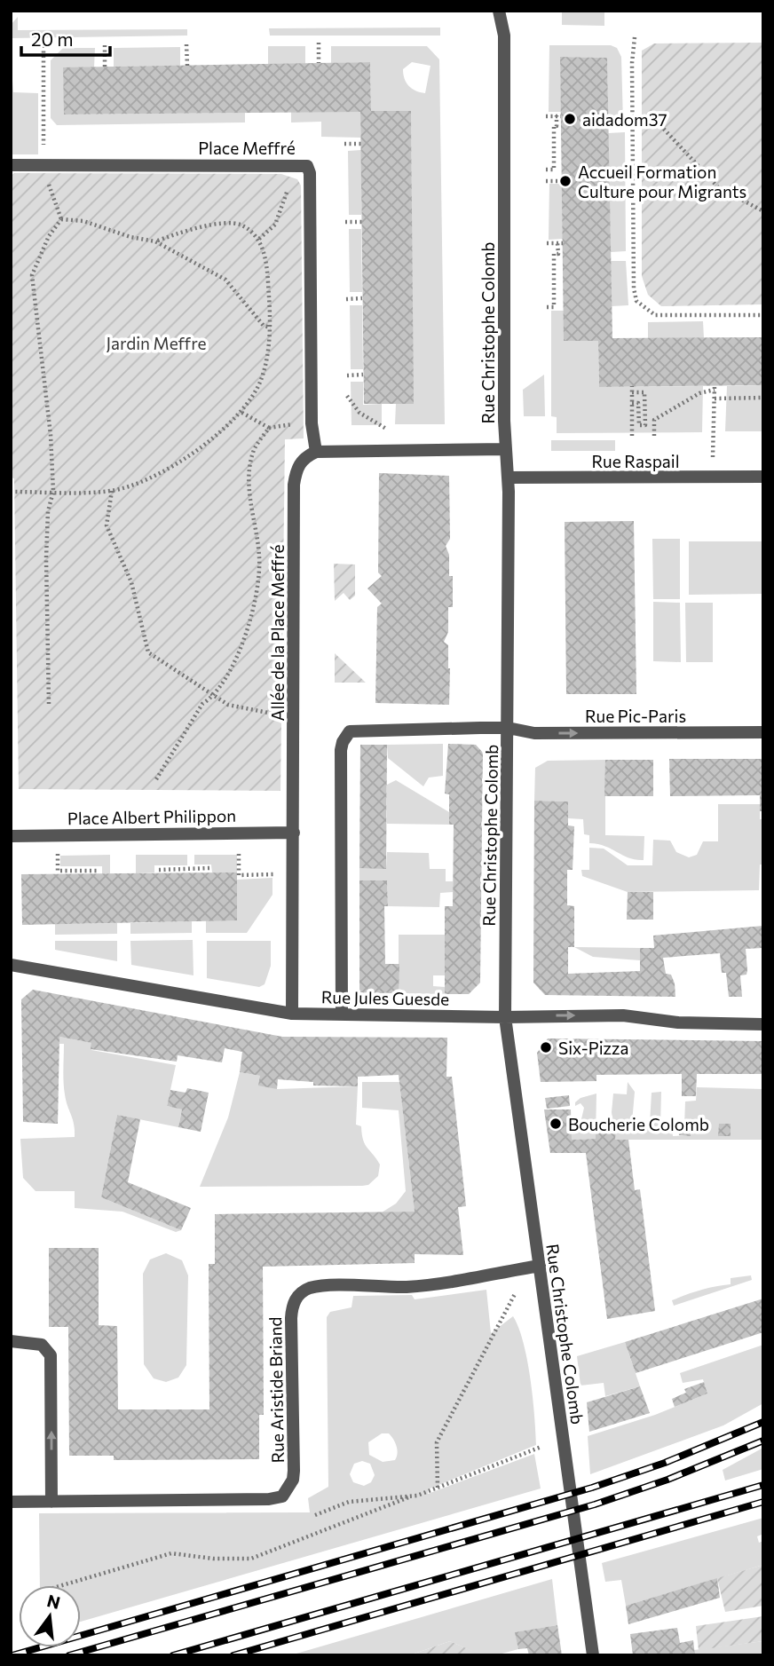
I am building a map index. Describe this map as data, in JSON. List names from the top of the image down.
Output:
{
  "streets": {
    "street": [
      "Place Meffré",
      "Rue Christophe Colomb",
      "Rue Raspail",
      "Allée de la Place Meffré",
      "Rue Pic-Paris",
      "Place Albert Philippon",
      "Rue Jules Guesde",
      "Rue Aristide Briand"
    ]
  },
  "crossings": [
    ["Place Meffré", "Allée de la Place Meffré"],
    ["Rue Christophe Colomb", "Rue Raspail"],
    ["Rue Christophe Colomb", "Rue Pic-Paris"],
    ["Rue Christophe Colomb", "Rue Jules Guesde"],
    ["Rue Christophe Colomb", "Rue Aristide Briand"],
    ["Allée de la Place Meffré", "Place Albert Philippon"],
    ["Allée de la Place Meffré", "Rue Jules Guesde"]
  ],
  "one_way": ["Rue Pic-Paris"],
  "parks": ["Jardin Meffre"],
  "places": [
    "aidadom37",
    "Accueil Formation Culture pour Migrants",
    "Six-Pizza",
    "Boucherie Colomb"
  ],
  "scale_bar": "20 m",
  "north": "top"
}
